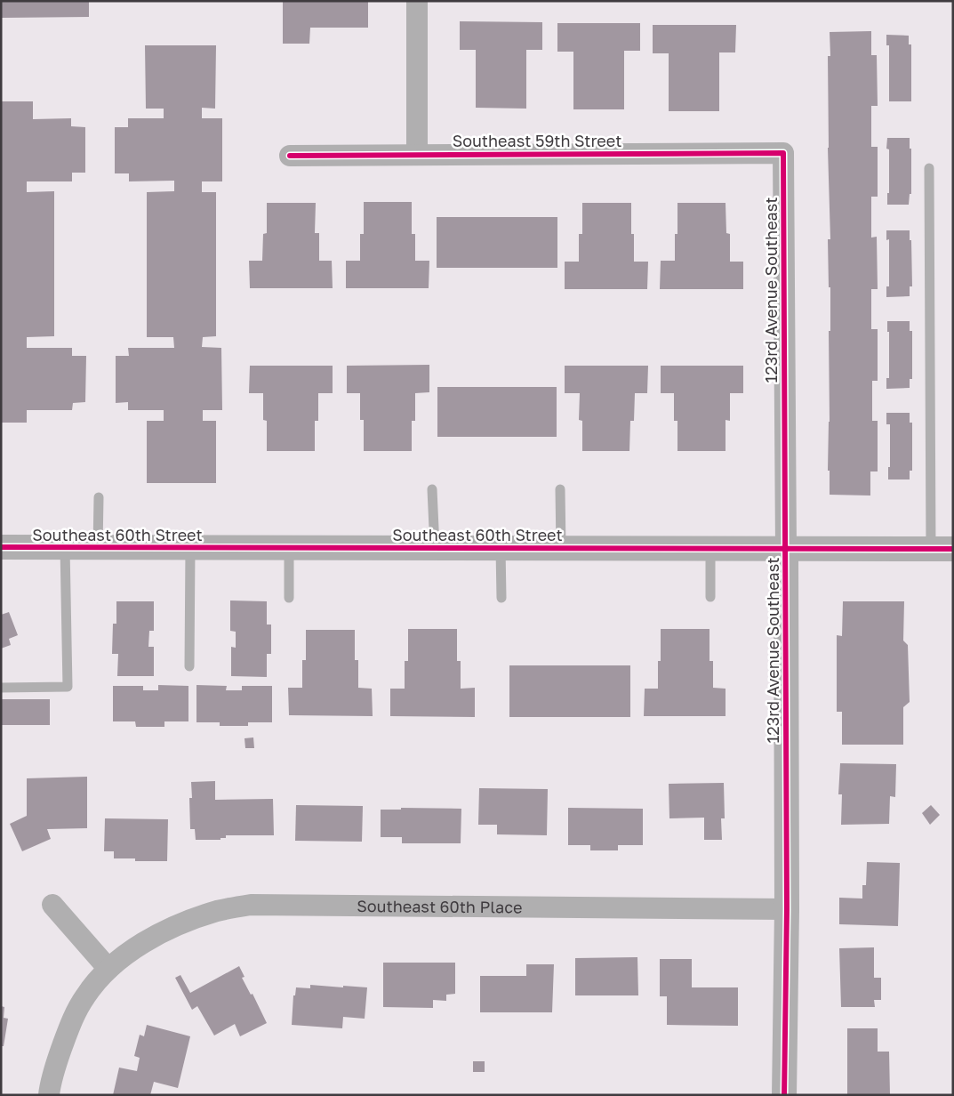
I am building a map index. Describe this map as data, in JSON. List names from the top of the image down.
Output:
{
  "streets": {
    "street": [
      "Southeast 59th Street",
      "123rd Avenue Southeast",
      "Southeast 60th Street",
      "Southeast 60th Place"
    ]
  },
  "crossings": [
    ["Southeast 59th Street", "123rd Avenue Southeast"],
    ["123rd Avenue Southeast", "Southeast 60th Street"],
    ["123rd Avenue Southeast", "Southeast 60th Place"]
  ]
}
